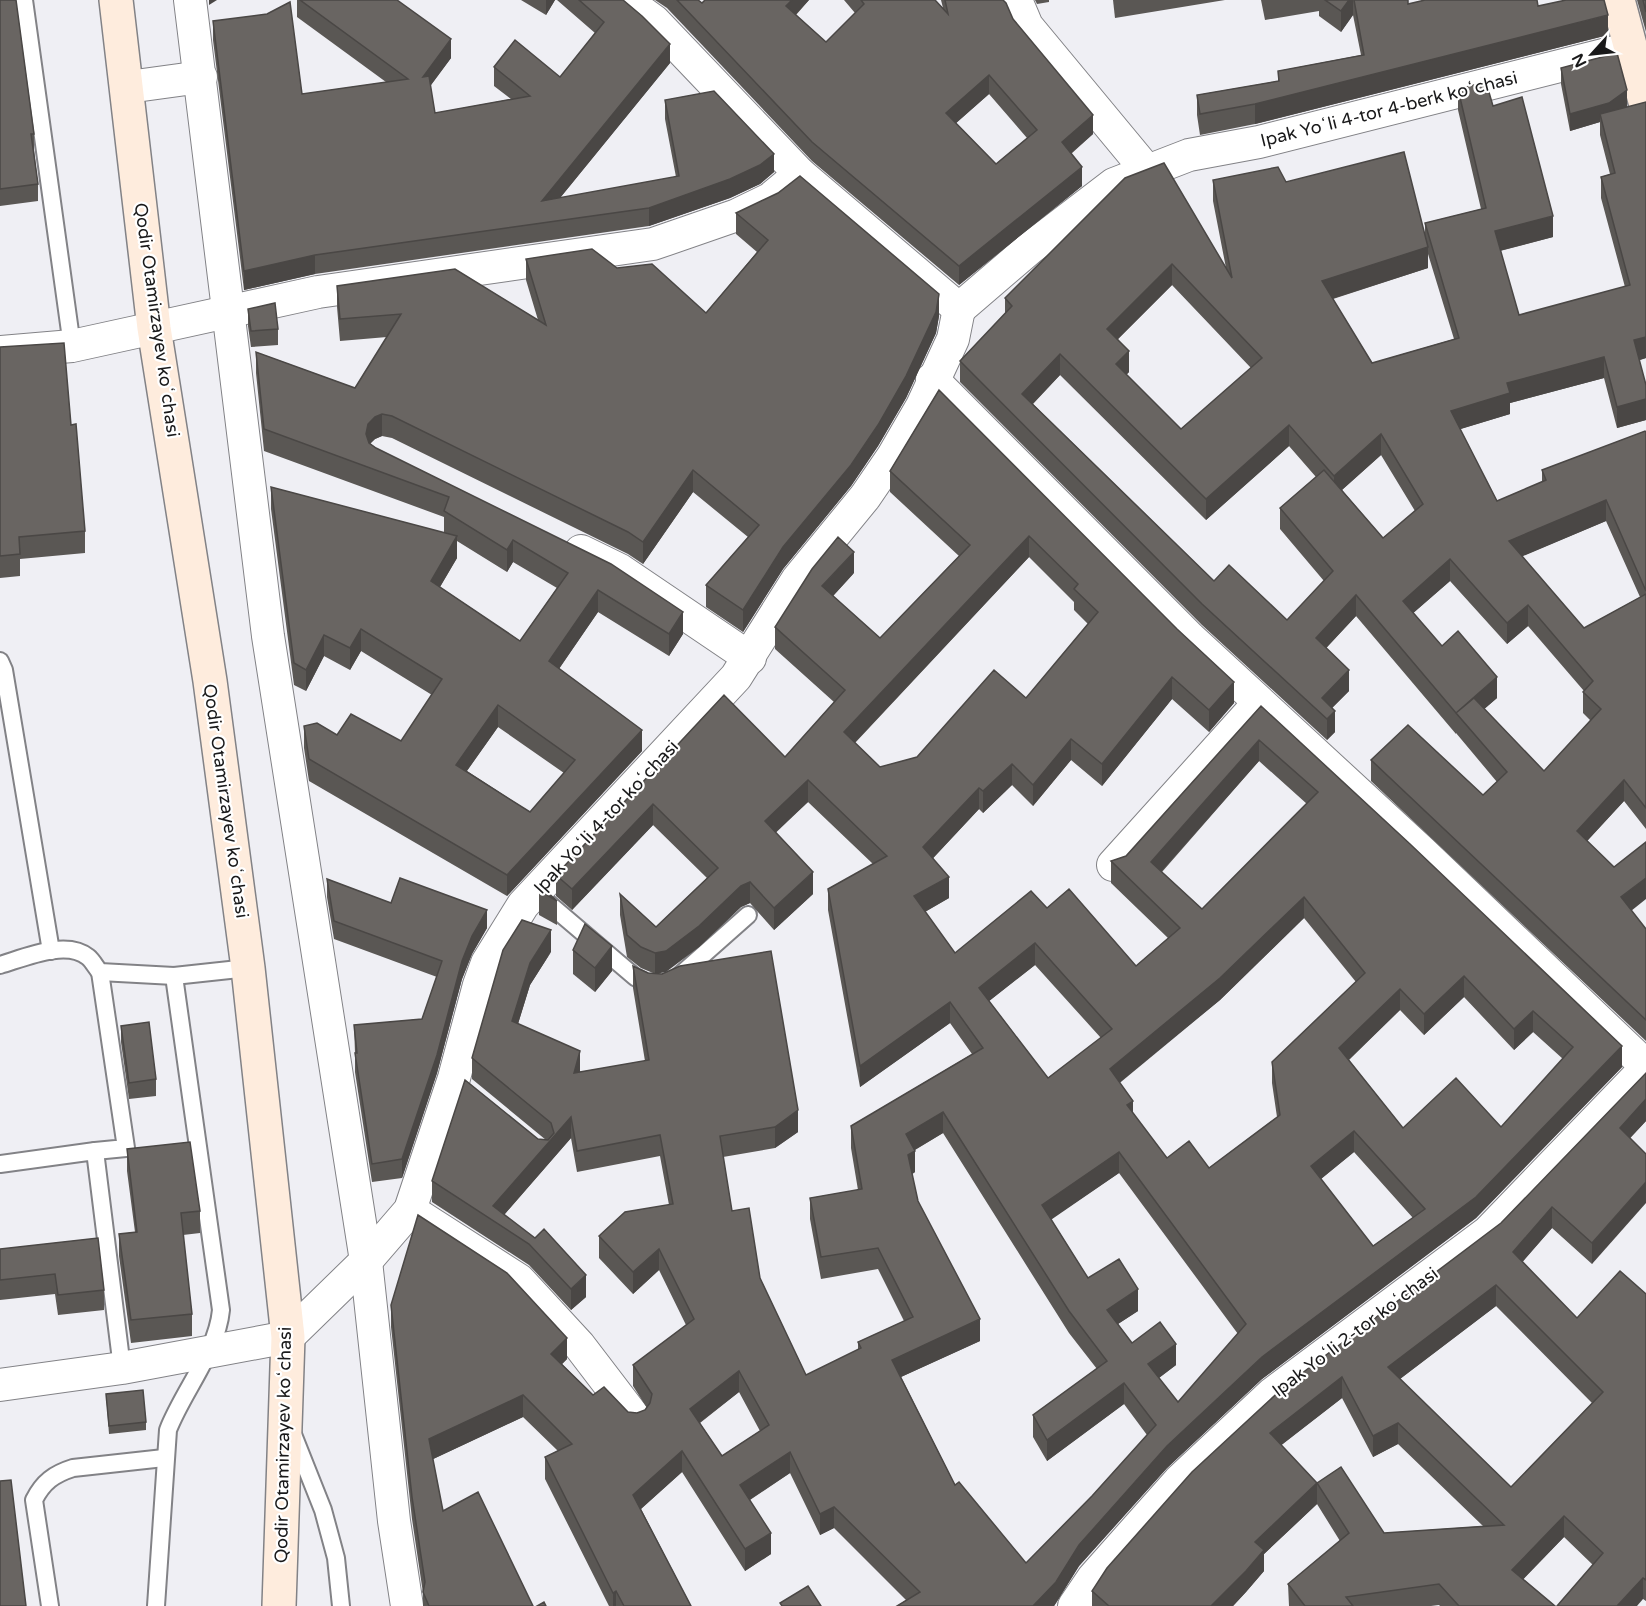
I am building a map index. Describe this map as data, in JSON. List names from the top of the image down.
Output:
{
  "streets": {
    "main road": ["Qodir Otamirzayev koʻchasi"],
    "street": ["Ipak Yoʻli 4-tor 4-berk koʻchasi", "Ipak Yoʻli 4-tor koʻchasi", "Ipak Yoʻli 2-tor koʻchasi"]
  },
  "crossings": [
    ["Ipak Yoʻli 4-tor 4-berk koʻchasi", "Ipak Yoʻli 4-tor koʻchasi"],
    ["Qodir Otamirzayev koʻchasi", "Ipak Yoʻli 4-tor koʻchasi"]
  ],
  "north": "bottom left"
}
